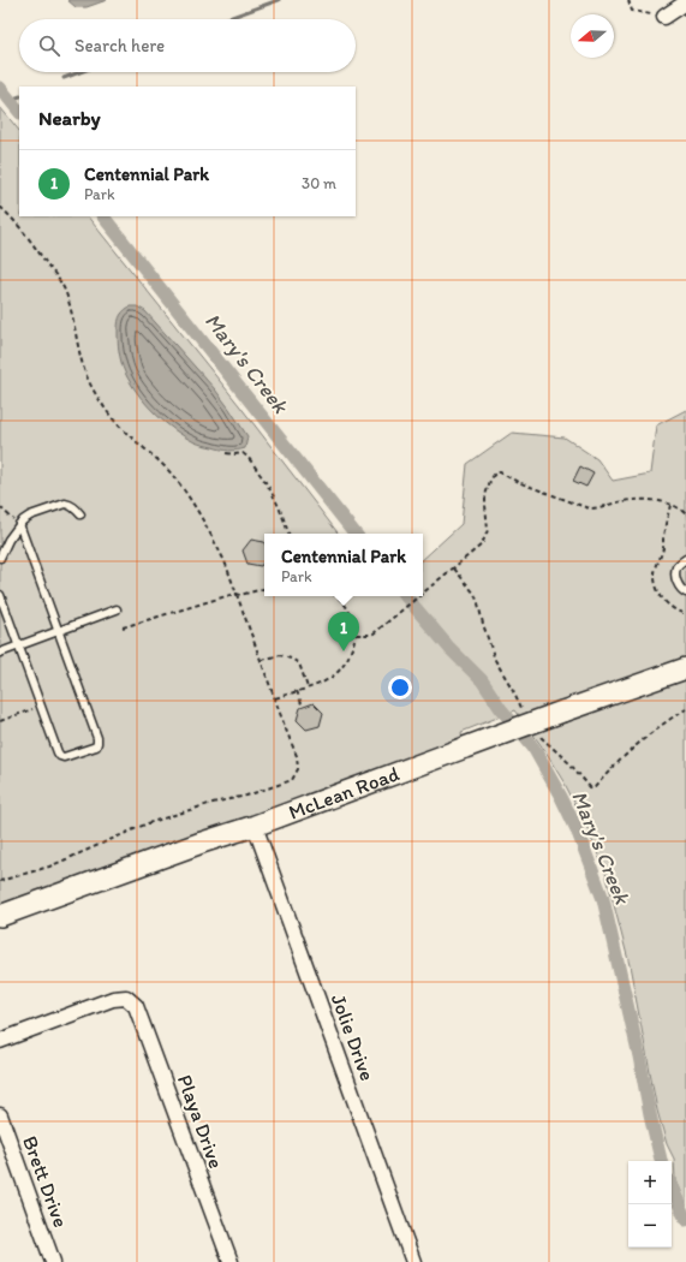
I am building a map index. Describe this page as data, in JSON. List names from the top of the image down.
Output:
{
  "streets": {
    "street": [
      "McLean Road",
      "Jolie Drive",
      "Playa Drive",
      "Brett Drive"
    ]
  },
  "crossings": [
    ["McLean Road", "Jolie Drive"]
  ],
  "water": ["Mary's Creek"],
  "north": "left",
  "page": {
    "search": "Search here",
    "heading": "Nearby",
    "list": [
      {
        "mark": "1",
        "name": "Centennial Park",
        "note": "Park",
        "value": "30 m"
      }
    ],
    "popup": ["Centennial Park", "Park"],
    "pins": "1",
    "map_buttons": ["+", "−"]
  }
}
